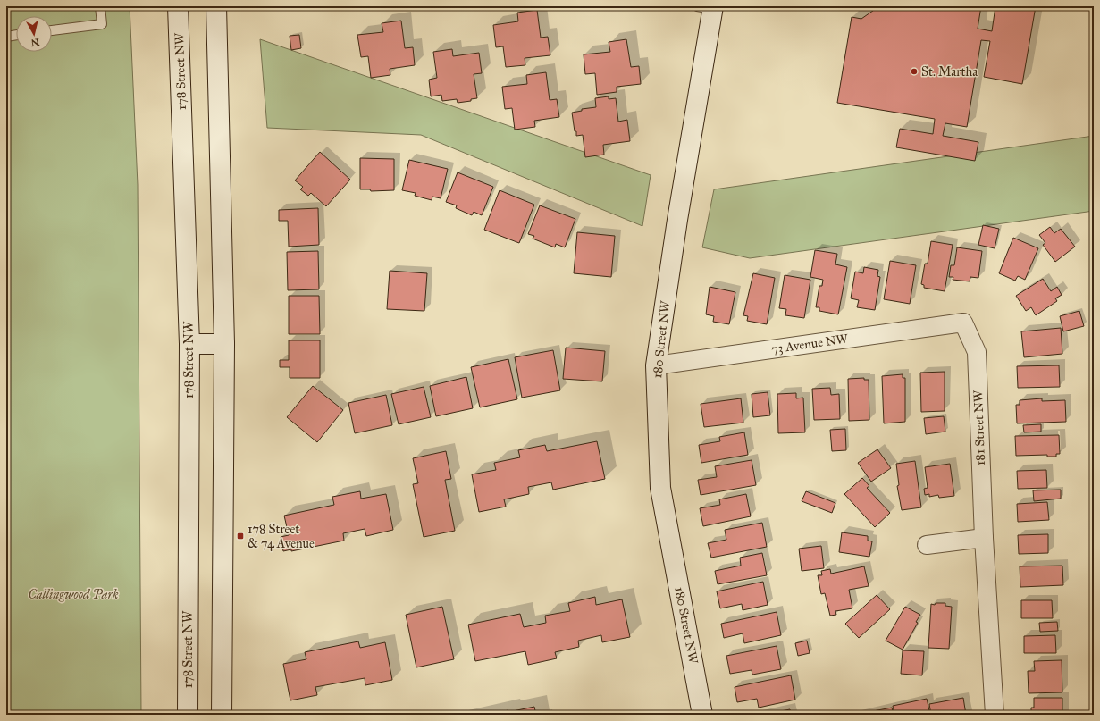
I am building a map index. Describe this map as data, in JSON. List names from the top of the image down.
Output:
{
  "streets": {
    "main road": ["178 Street NW", "180 Street NW"],
    "street": ["73 Avenue NW", "181 Street NW"]
  },
  "crossings": [
    ["180 Street NW", "73 Avenue NW"],
    ["73 Avenue NW", "181 Street NW"]
  ],
  "parks": ["Callingwood Park"],
  "places": {
    "other": ["St. Martha"],
    "transit": ["178 Street & 74 Avenue"]
  },
  "north": "bottom"
}
